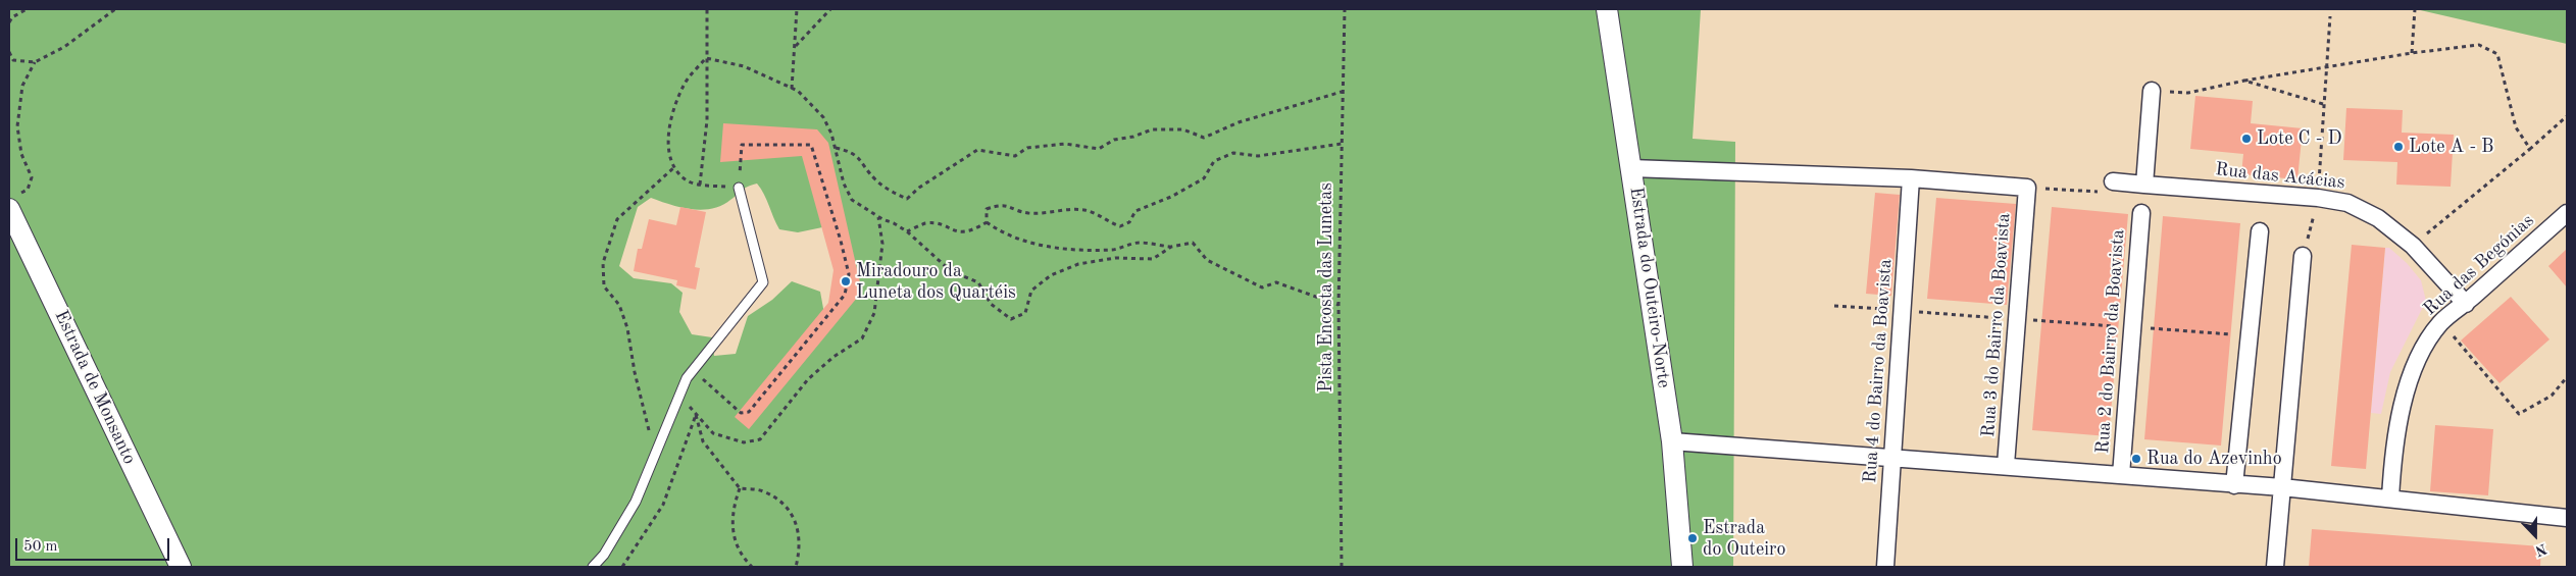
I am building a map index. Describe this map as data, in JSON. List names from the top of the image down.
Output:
{
  "streets": {
    "street": [
      "Rua das Acácias",
      "Rua das Begónias",
      "Estrada do Outeiro-Norte",
      "Rua 3 do Bairro da Boavista",
      "Rua 2 do Bairro da Boavista",
      "Rua 4 do Bairro da Boavista",
      "Estrada de Monsanto"
    ],
    "path": ["Pista Encosta das Lunetas"]
  },
  "crossings": [
    ["Rua das Acácias", "Rua das Begónias"]
  ],
  "places": [
    "Lote C - D",
    "Lote A - B",
    "Miradouro da Luneta dos Quartéis",
    "Rua do Azevinho",
    "Estrada do Outeiro"
  ],
  "scale_bar": "50 m",
  "north": "bottom"
}
